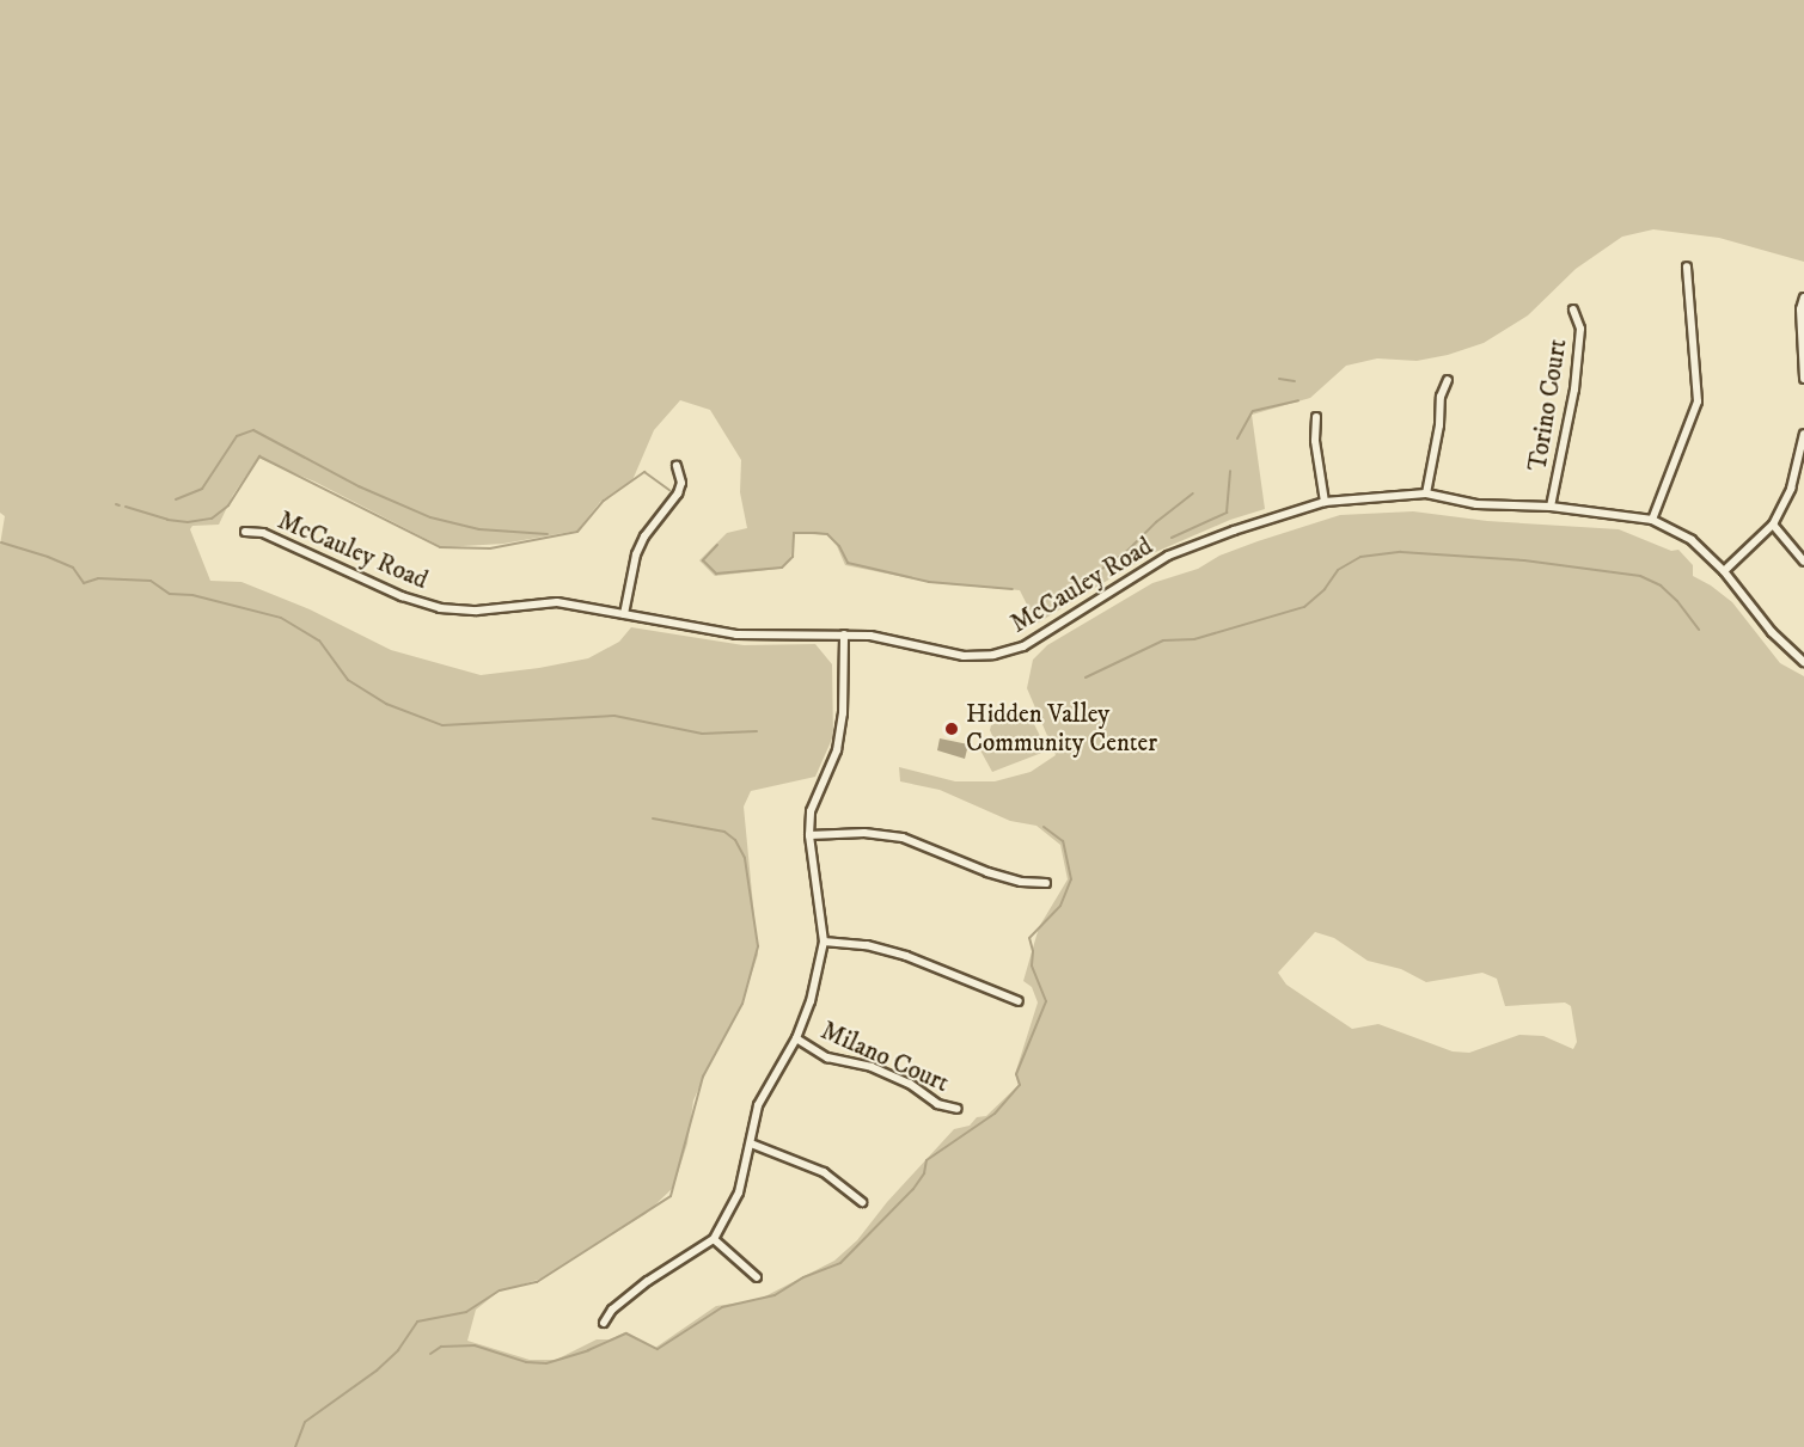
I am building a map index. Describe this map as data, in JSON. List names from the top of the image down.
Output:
{
  "streets": {
    "street": ["Torino Court", "McCauley Road", "Milano Court"]
  },
  "crossings": [
    ["Torino Court", "McCauley Road"]
  ],
  "places": ["Hidden Valley Community Center"]
}
